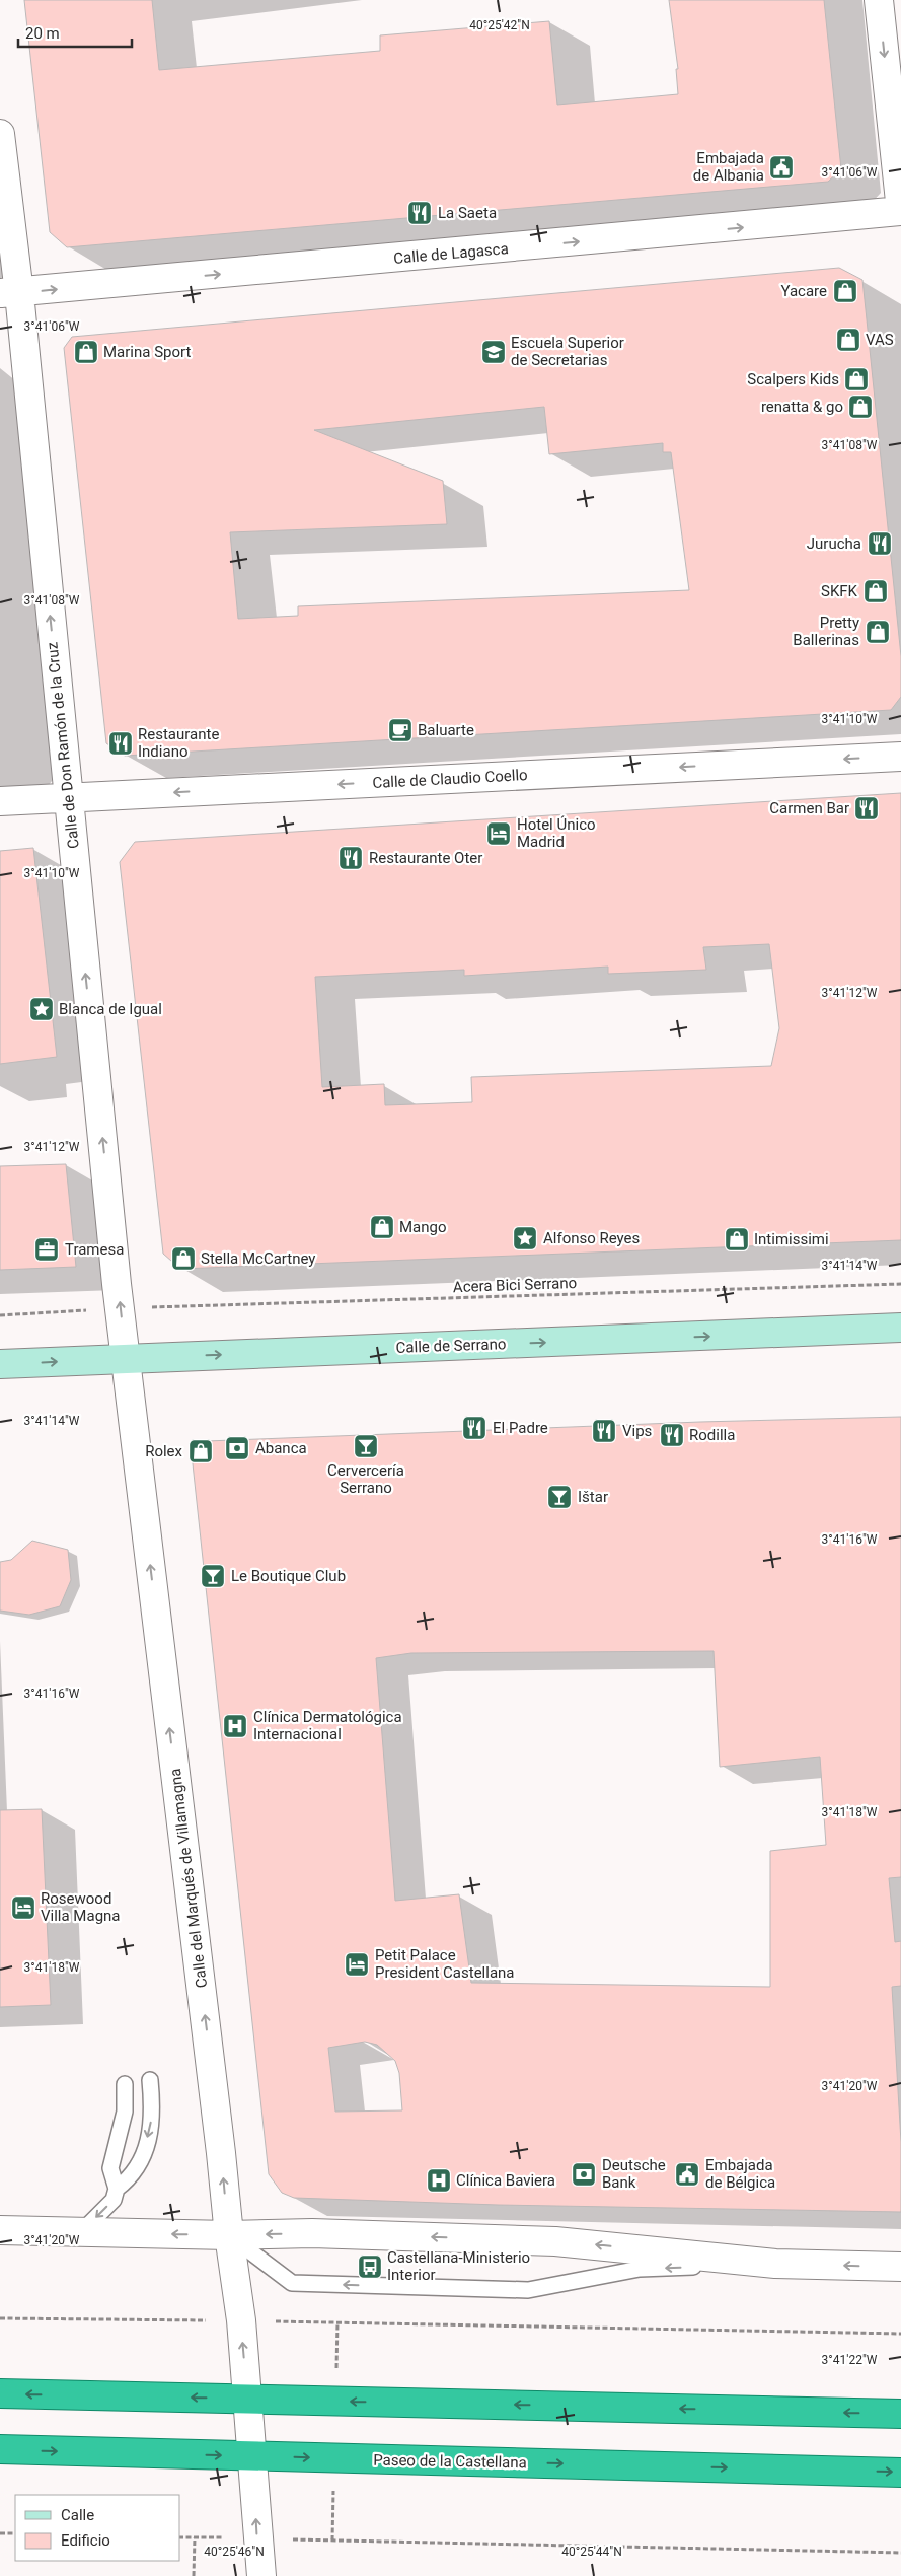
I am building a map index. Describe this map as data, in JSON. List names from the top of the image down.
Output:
{
  "streets": {
    "highway": ["Paseo de la Castellana"],
    "main road": ["Calle de Serrano"],
    "street": [
      "Calle de Lagasca",
      "Calle de Don Ramón de la Cruz",
      "Calle de Claudio Coello",
      "Calle del Marqués de Villamagna"
    ],
    "path": ["Acera Bici Serrano"]
  },
  "crossings": [
    ["Calle de Lagasca", "Calle de Don Ramón de la Cruz"],
    ["Calle de Don Ramón de la Cruz", "Calle de Claudio Coello"],
    ["Calle de Don Ramón de la Cruz", "Calle de Serrano"],
    ["Calle de Don Ramón de la Cruz", "Calle del Marqués de Villamagna"],
    ["Calle de Serrano", "Calle del Marqués de Villamagna"],
    ["Calle del Marqués de Villamagna", "Paseo de la Castellana"]
  ],
  "one_way": [
    "Calle de Lagasca",
    "Calle de Don Ramón de la Cruz",
    "Calle de Claudio Coello",
    "Calle de Serrano",
    "Calle del Marqués de Villamagna"
  ],
  "places": {
    "public building": ["Embajada de Albania", "Embajada de Bélgica"],
    "restaurant": [
      "La Saeta",
      "Jurucha",
      "Restaurante Indiano",
      "Carmen Bar",
      "Restaurante Oter",
      "El Padre",
      "Vips",
      "Rodilla"
    ],
    "shop": [
      "Yacare",
      "VAS",
      "Marina Sport",
      "Scalpers Kids",
      "renatta & go",
      "SKFK",
      "Pretty Ballerinas",
      "Mango",
      "Intimissimi",
      "Stella McCartney",
      "Rolex"
    ],
    "school or university": ["Escuela Superior de Secretarias"],
    "cafe": ["Baluarte"],
    "hotel": ["Hotel Único Madrid", "Rosewood Villa Magna", "Petit Palace President Castellana"],
    "place": ["Blanca de Igual", "Alfonso Reyes"],
    "office": ["Tramesa"],
    "bar": ["Cervercería Serrano", "Ištar", "Le Boutique Club"],
    "bank": ["Abanca", "Deutsche Bank"],
    "hospital": ["Clínica Dermatológica Internacional", "Clínica Baviera"],
    "bus stop": ["Castellana-Ministerio Interior"]
  },
  "legend": ["Calle", "Edificio"],
  "scale_bar": "20 m",
  "coordinates": [
    "40°25'42\"N",
    "3°41'06\"W",
    "3°41'08\"W",
    "3°41'10\"W",
    "3°41'12\"W",
    "3°41'14\"W",
    "3°41'16\"W",
    "3°41'18\"W",
    "3°41'20\"W",
    "3°41'22\"W",
    "40°25'46\"N",
    "40°25'44\"N"
  ]
}
